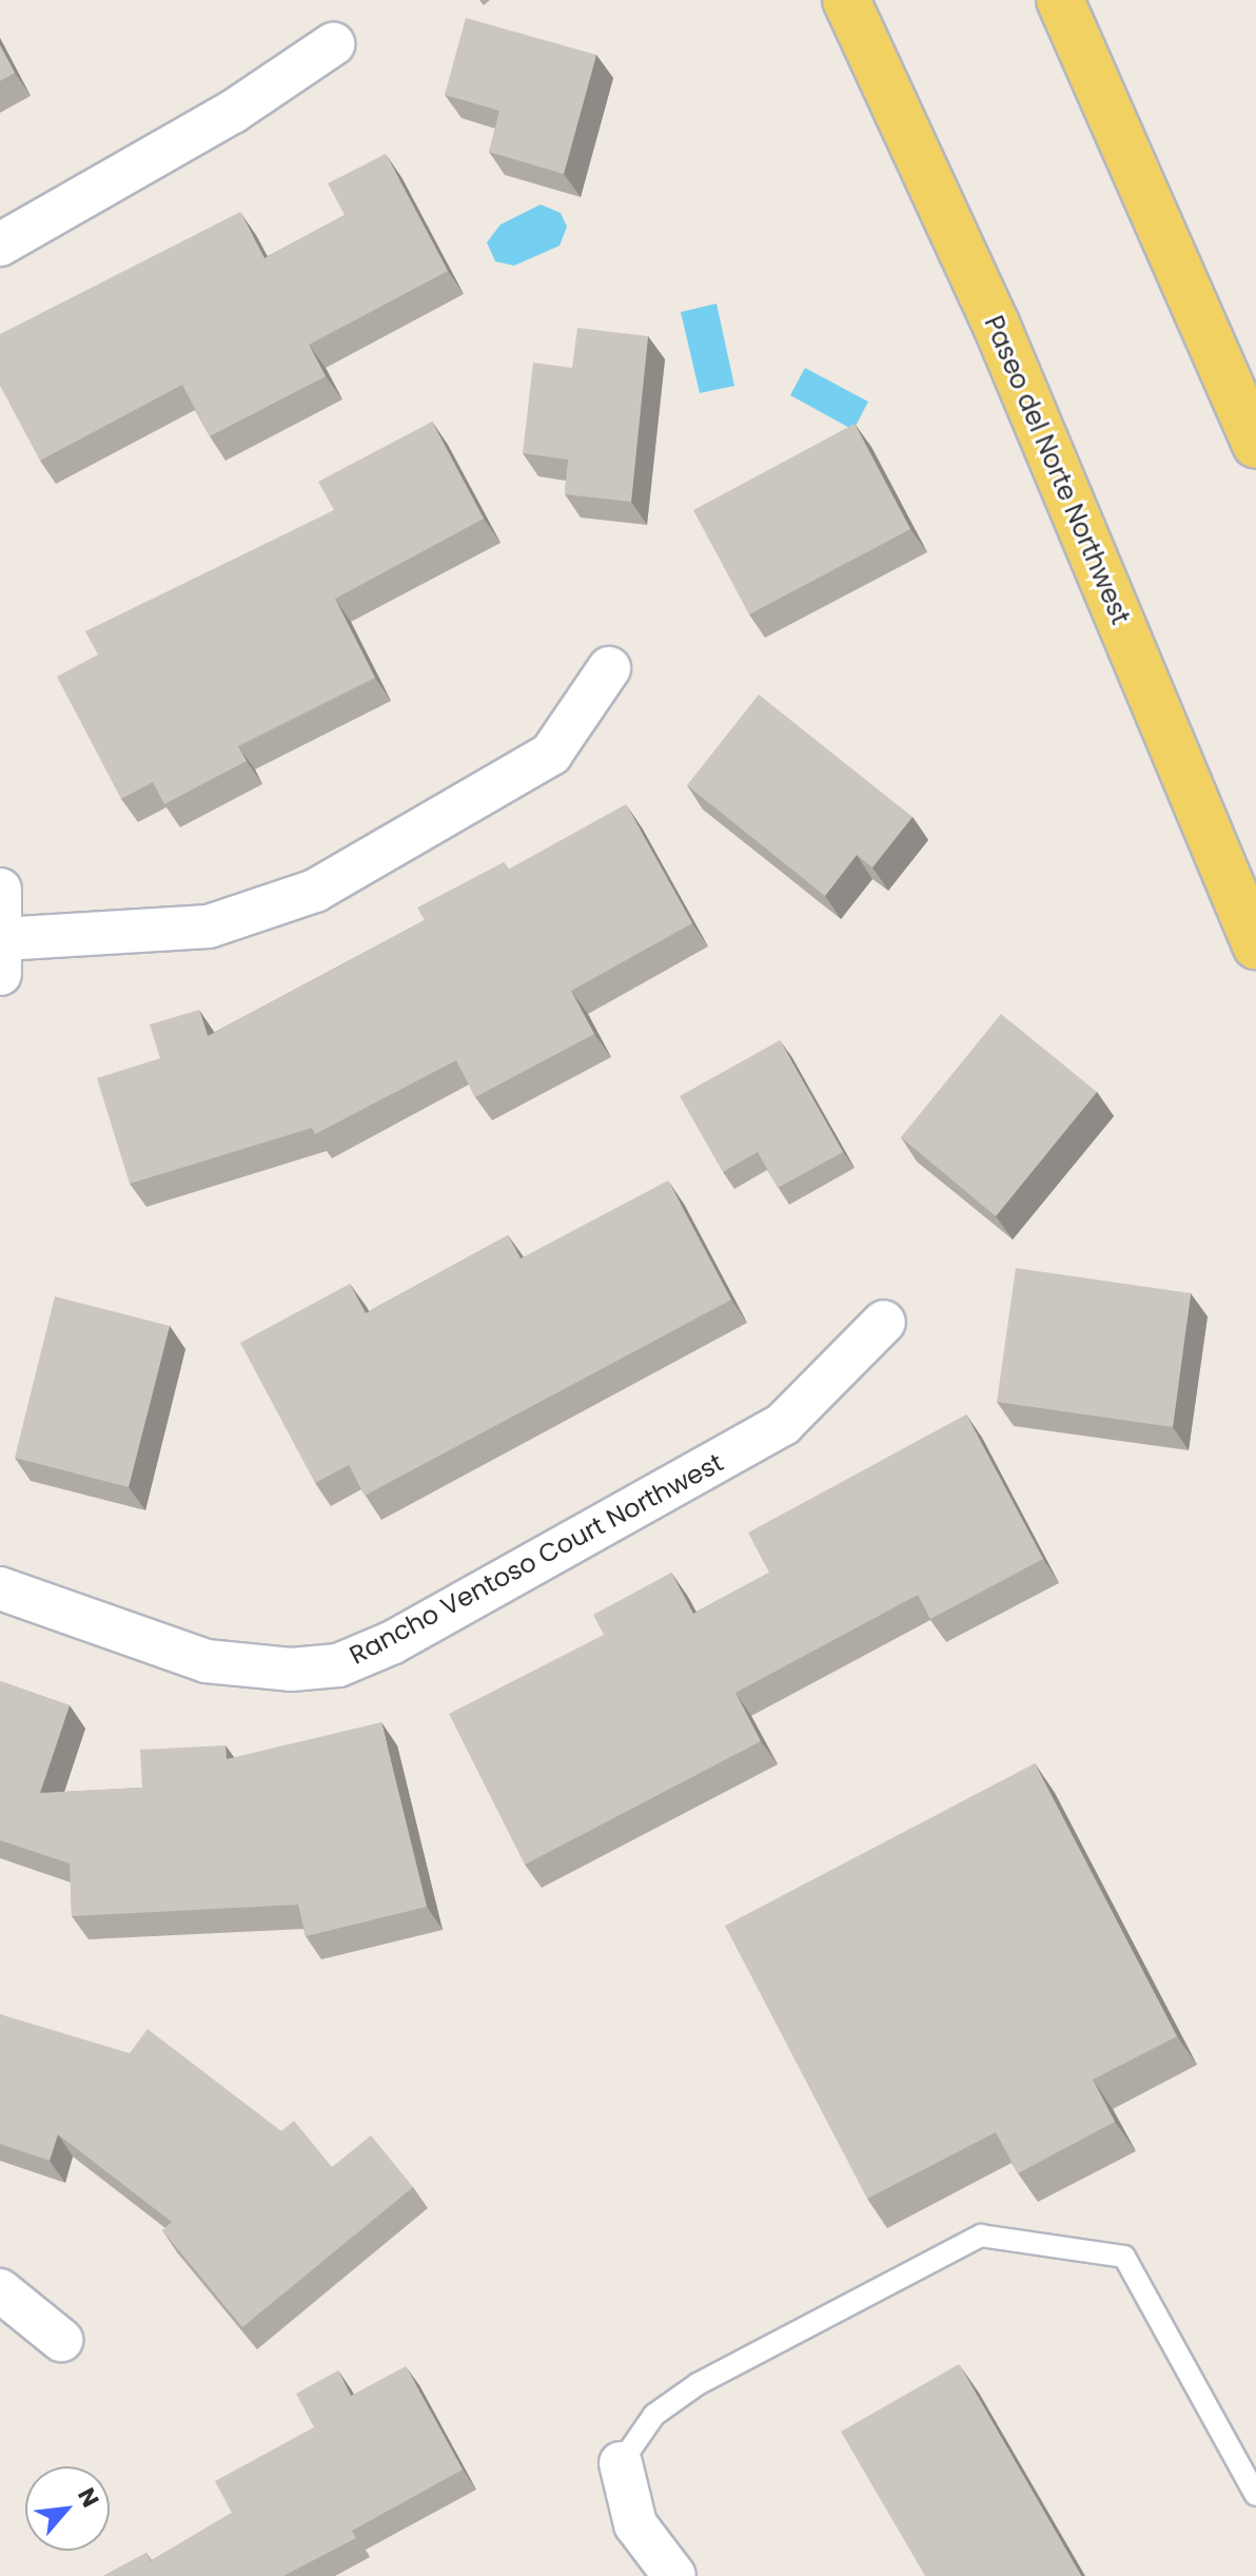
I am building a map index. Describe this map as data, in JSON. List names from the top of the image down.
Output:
{
  "streets": {
    "main road": ["Paseo del Norte Northwest"],
    "street": ["Rancho Ventoso Court Northwest"]
  },
  "north": "top right"
}
